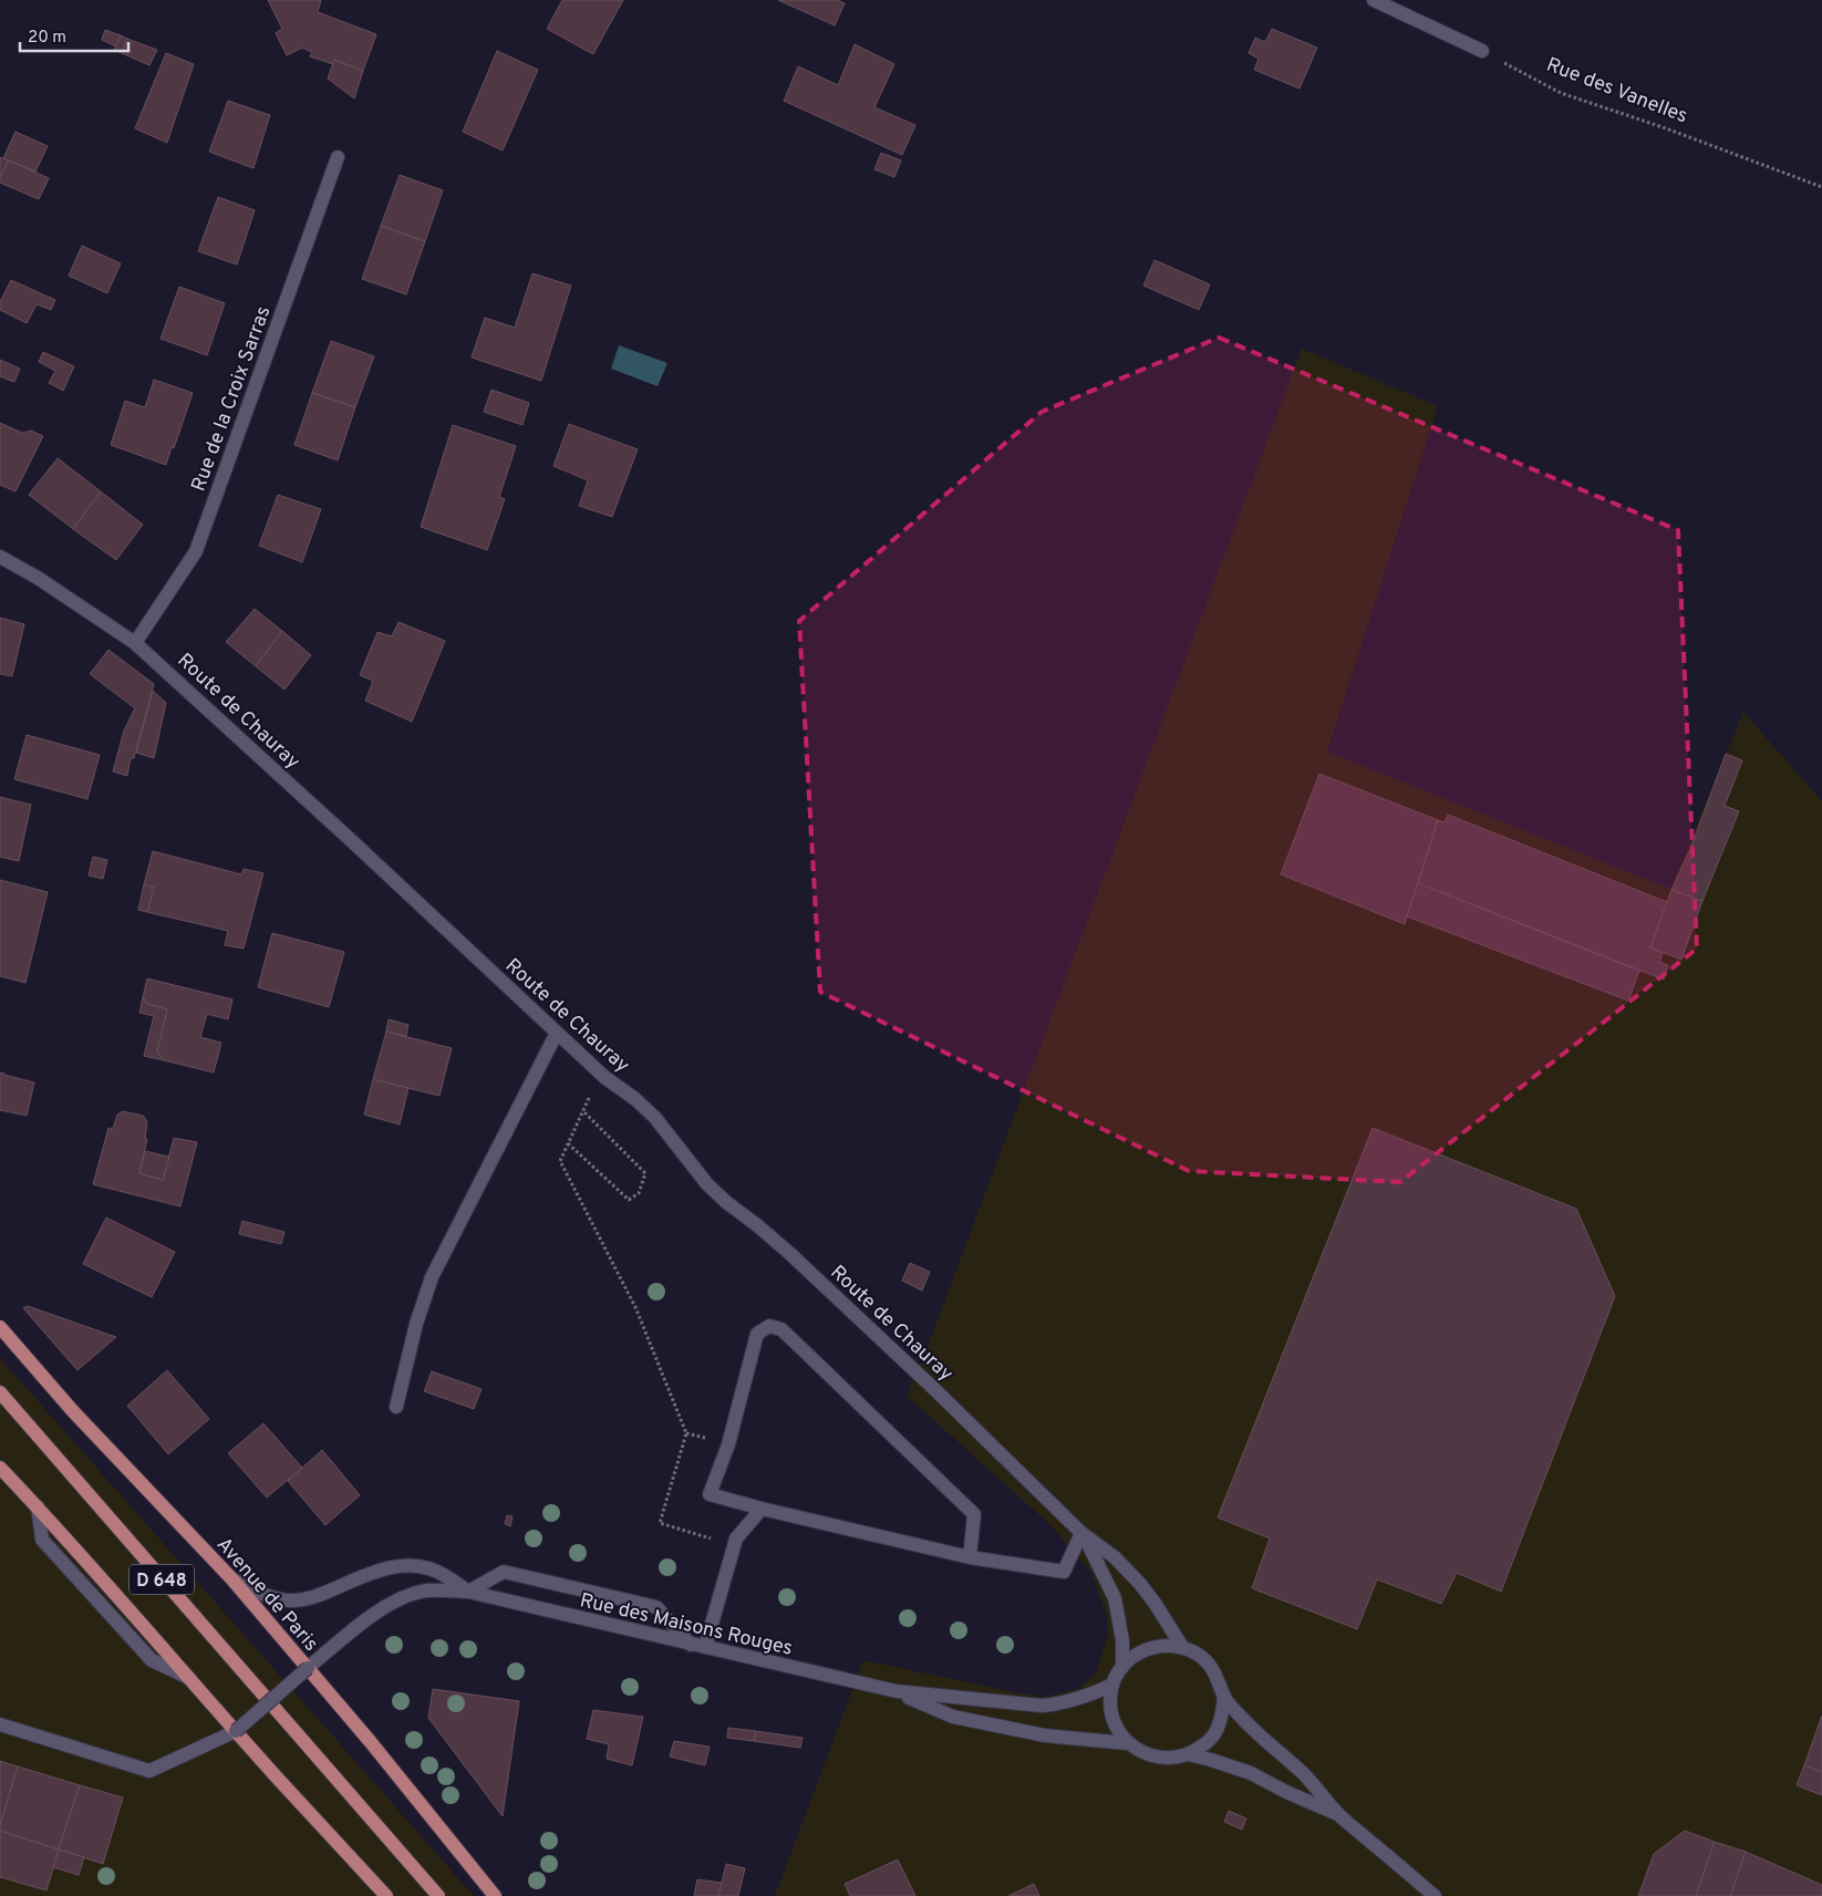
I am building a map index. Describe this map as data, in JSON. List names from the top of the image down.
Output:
{
  "streets": {
    "main road": ["D 648", "Avenue de Paris"],
    "street": ["Rue de la Croix Sarras", "Route de Chauray", "Rue des Maisons Rouges"],
    "path": ["Rue des Vanelles"]
  },
  "crossings": [
    ["Rue de la Croix Sarras", "Route de Chauray"],
    ["Route de Chauray", "Rue des Maisons Rouges"],
    ["Avenue de Paris", "Rue des Maisons Rouges"]
  ],
  "scale_bar": "20 m"
}
